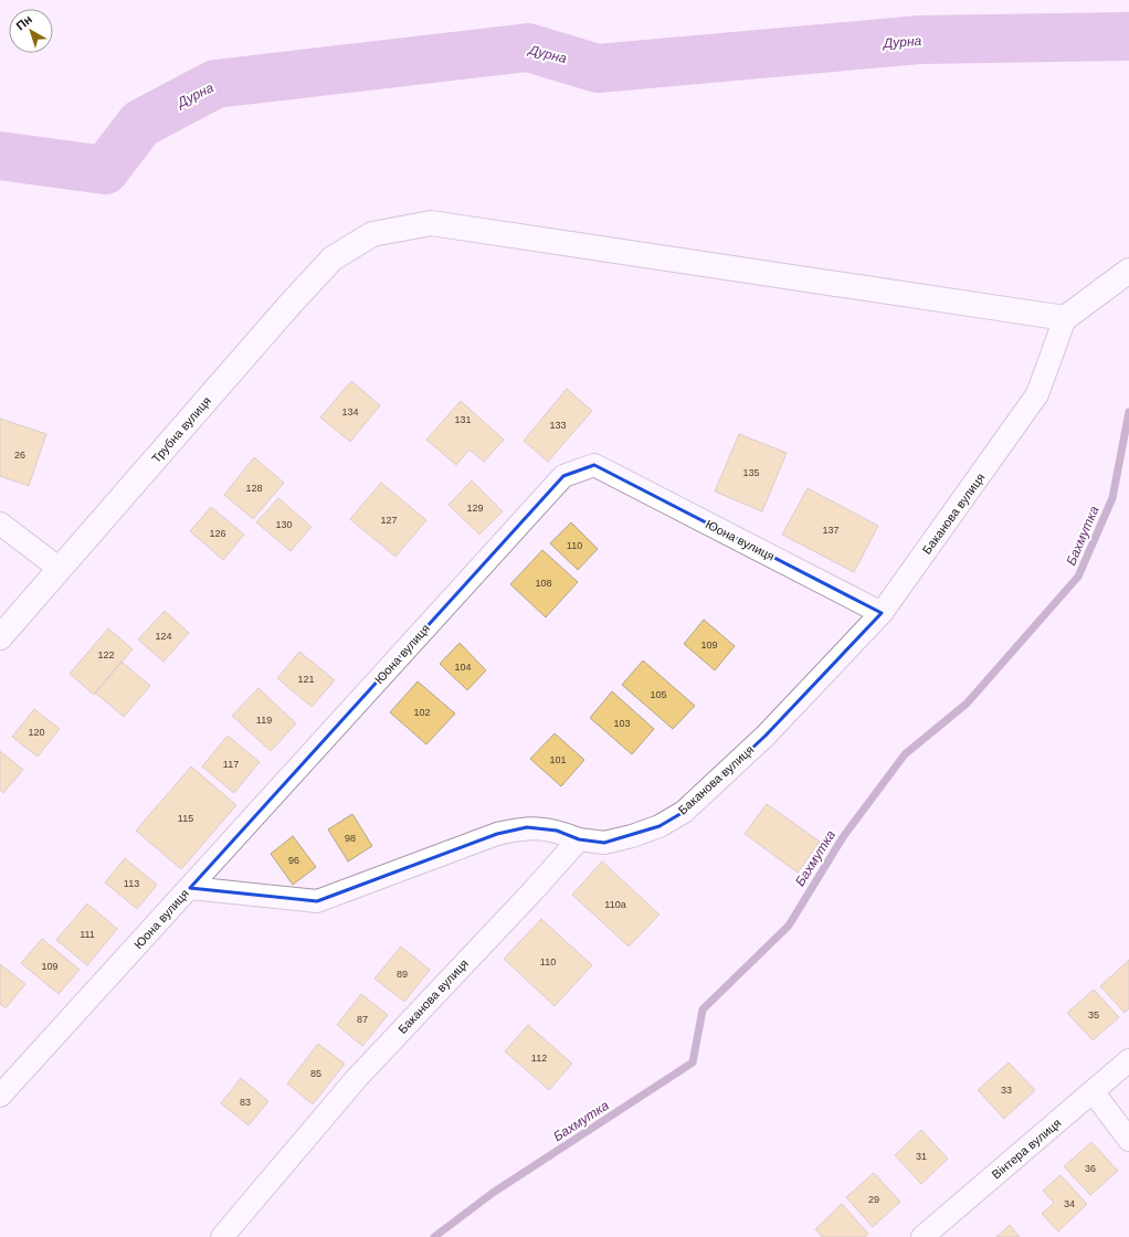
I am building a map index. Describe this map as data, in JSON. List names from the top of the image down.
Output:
{
  "streets": {
    "street": [
      "Трубна вулиця",
      "Баканова вулиця",
      "Юона вулиця",
      "Вінтера вулиця"
    ]
  },
  "crossings": [
    ["Трубна вулиця", "Баканова вулиця"],
    ["Баканова вулиця", "Юона вулиця"]
  ],
  "water": ["Дурна", "Бахмутка"],
  "house_numbers": [
    "134",
    "131",
    "133",
    "26",
    "135",
    "128",
    "129",
    "127",
    "130",
    "137",
    "126",
    "110",
    "108",
    "124",
    "109",
    "122",
    "104",
    "121",
    "105",
    "102",
    "119",
    "103",
    "120",
    "101",
    "117",
    "115",
    "98",
    "96",
    "113",
    "110а",
    "111",
    "110",
    "109",
    "89",
    "35",
    "87",
    "112",
    "85",
    "33",
    "83",
    "31",
    "36",
    "29",
    "34"
  ],
  "north": "top left"
}
